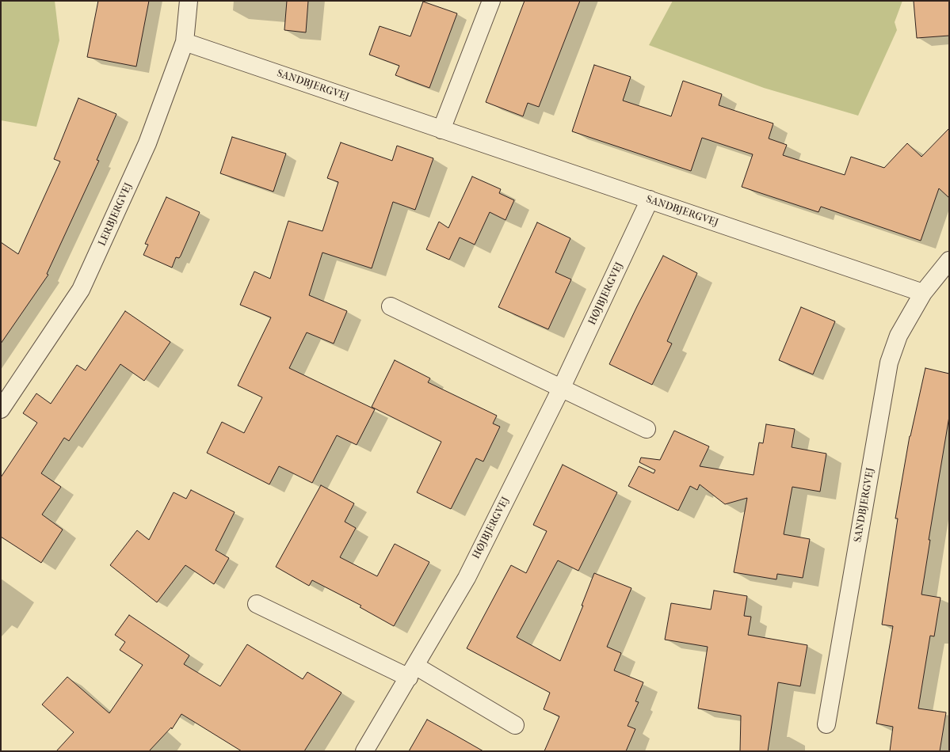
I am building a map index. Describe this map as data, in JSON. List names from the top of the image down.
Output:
{
  "streets": {
    "street": ["SANDBJERGVEJ", "LERBJERGVEJ", "HØJBJERGVEJ"]
  },
  "crossings": [
    ["SANDBJERGVEJ", "LERBJERGVEJ"],
    ["SANDBJERGVEJ", "HØJBJERGVEJ"]
  ]
}
